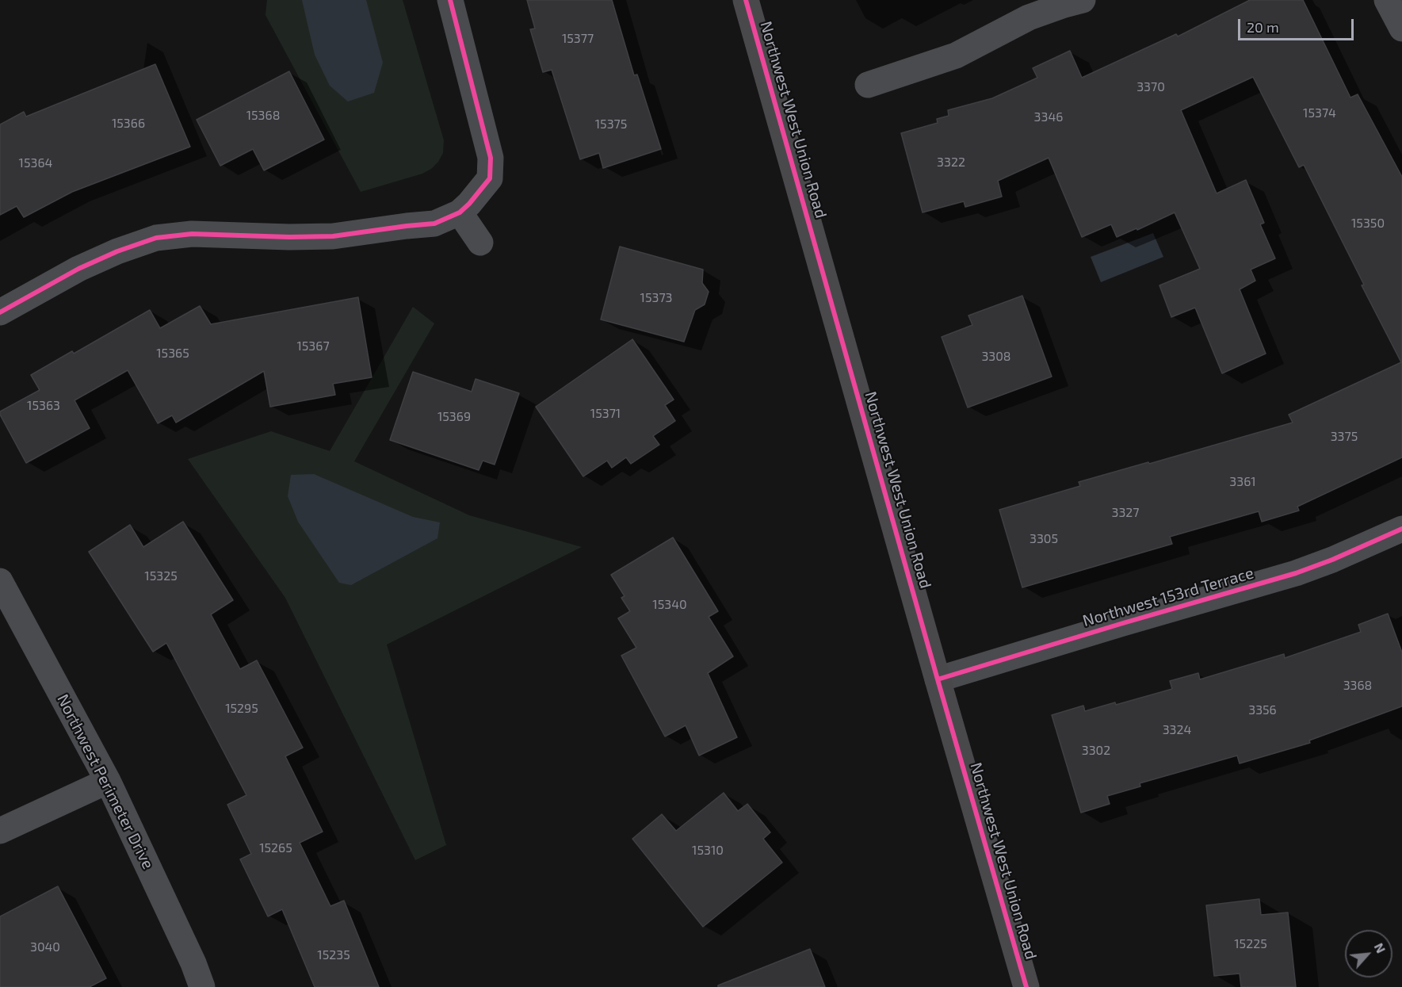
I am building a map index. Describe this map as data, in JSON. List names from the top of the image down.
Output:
{
  "streets": {
    "street": ["Northwest West Union Road", "Northwest 153rd Terrace", "Northwest Perimeter Drive"]
  },
  "crossings": [
    ["Northwest West Union Road", "Northwest 153rd Terrace"]
  ],
  "house_numbers": [
    "15377",
    "3370",
    "15374",
    "15368",
    "3346",
    "15366",
    "15375",
    "3322",
    "15364",
    "15350",
    "15373",
    "15367",
    "15365",
    "3308",
    "15363",
    "15371",
    "15369",
    "3375",
    "3361",
    "3327",
    "3305",
    "15325",
    "15340",
    "3368",
    "15295",
    "3356",
    "3324",
    "3302",
    "15265",
    "15310",
    "15225",
    "3040",
    "15235"
  ],
  "scale_bar": "20 m",
  "north": "top right"
}
